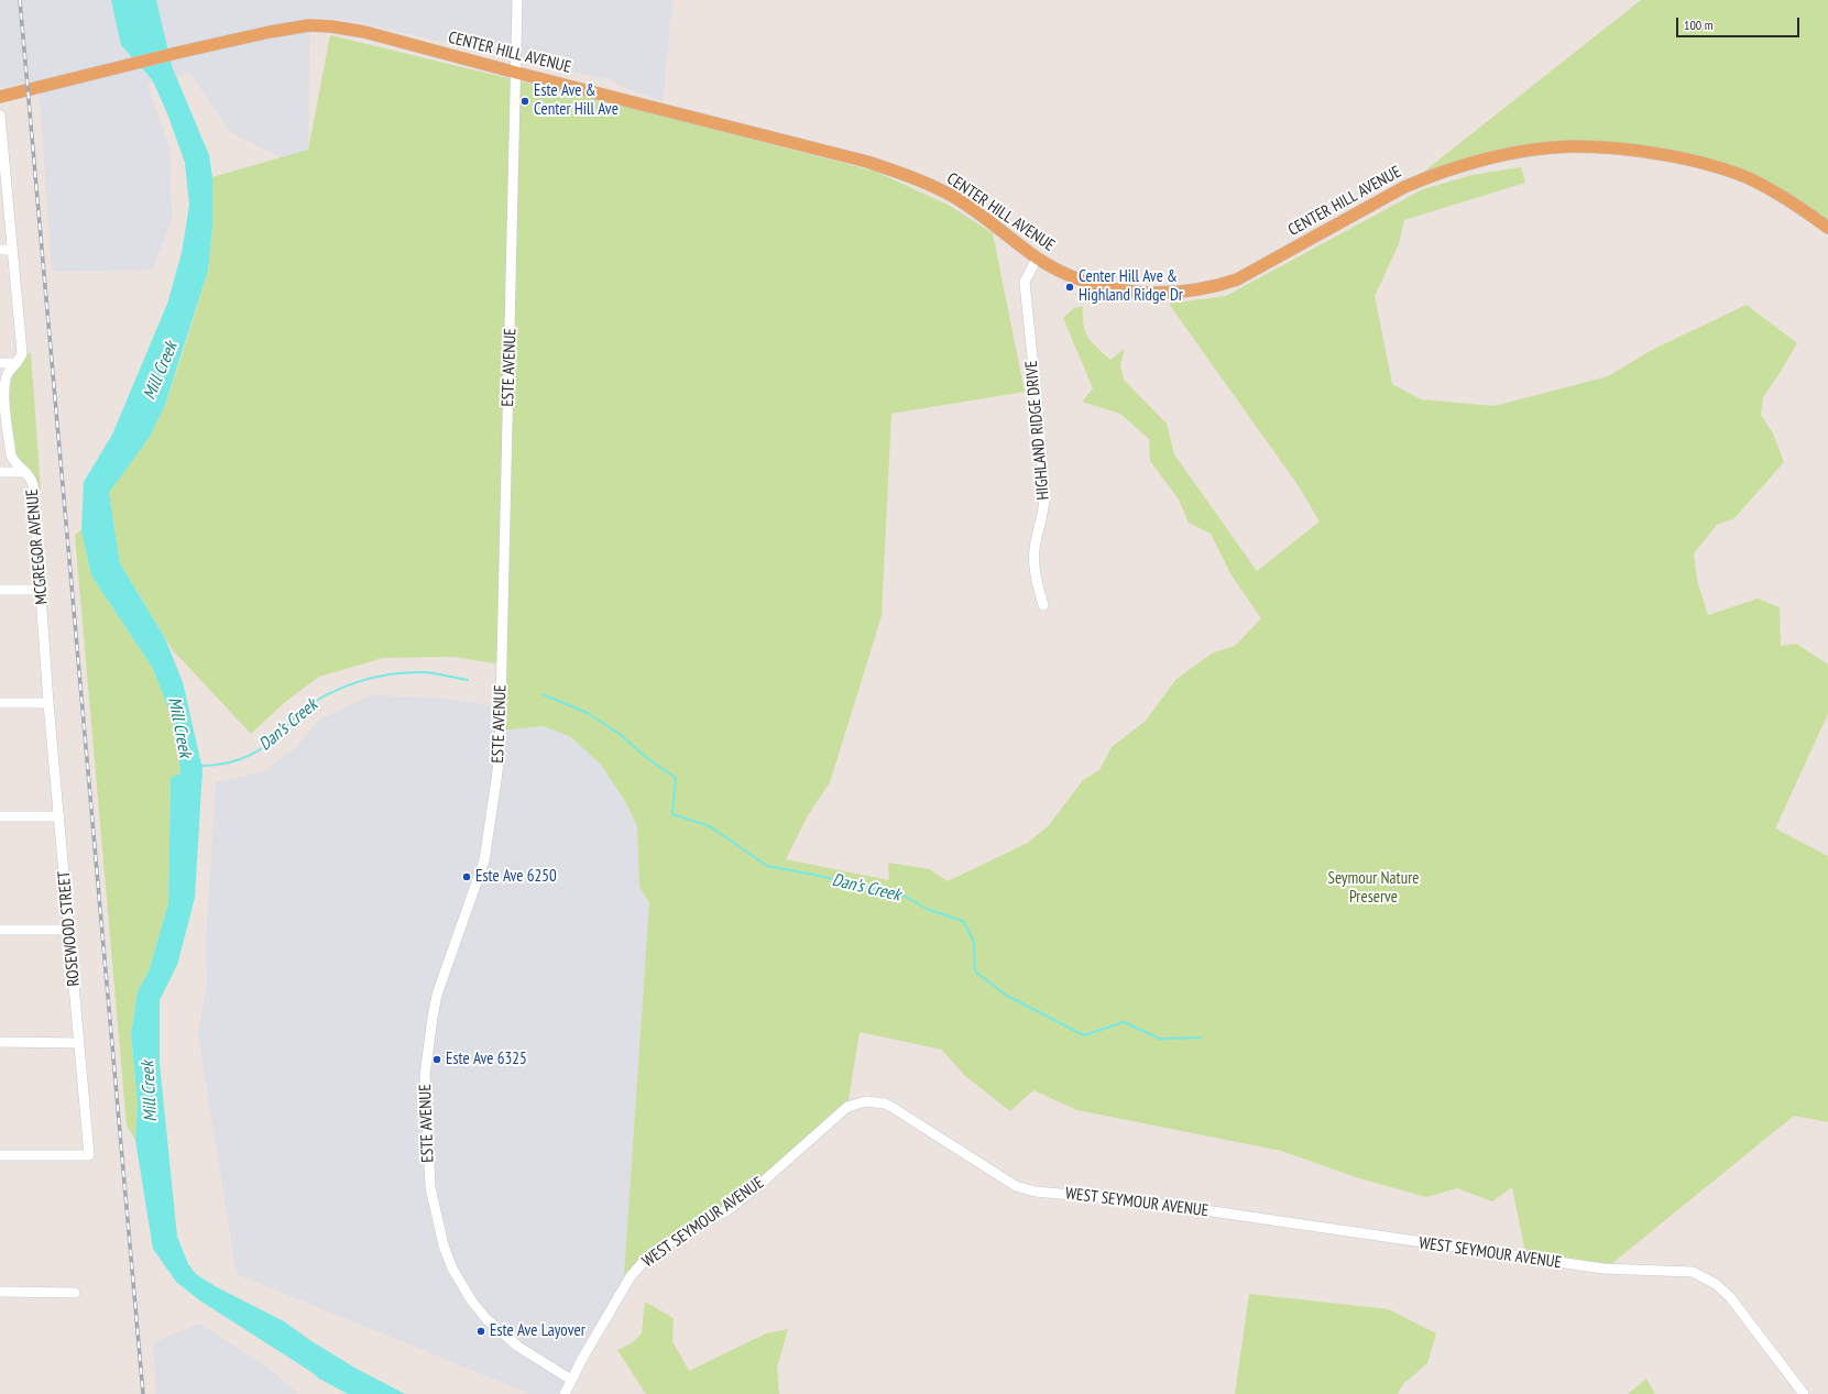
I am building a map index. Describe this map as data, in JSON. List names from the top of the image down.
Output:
{
  "streets": {
    "main road": ["CENTER HILL AVENUE"],
    "street": [
      "ESTE AVENUE",
      "HIGHLAND RIDGE DRIVE",
      "MCGREGOR AVENUE",
      "ROSEWOOD STREET",
      "WEST SEYMOUR AVENUE"
    ]
  },
  "crossings": [
    ["CENTER HILL AVENUE", "ESTE AVENUE"],
    ["CENTER HILL AVENUE", "HIGHLAND RIDGE DRIVE"],
    ["ESTE AVENUE", "WEST SEYMOUR AVENUE"],
    ["MCGREGOR AVENUE", "ROSEWOOD STREET"]
  ],
  "water": ["Mill Creek", "Dan’s Creek"],
  "parks": ["Seymour Nature Preserve"],
  "places": [
    "Este Ave & Center Hill Ave",
    "Center Hill Ave & Highland Ridge Dr",
    "Este Ave 6250",
    "Este Ave 6325",
    "Este Ave Layover"
  ],
  "scale_bar": "100 m"
}
